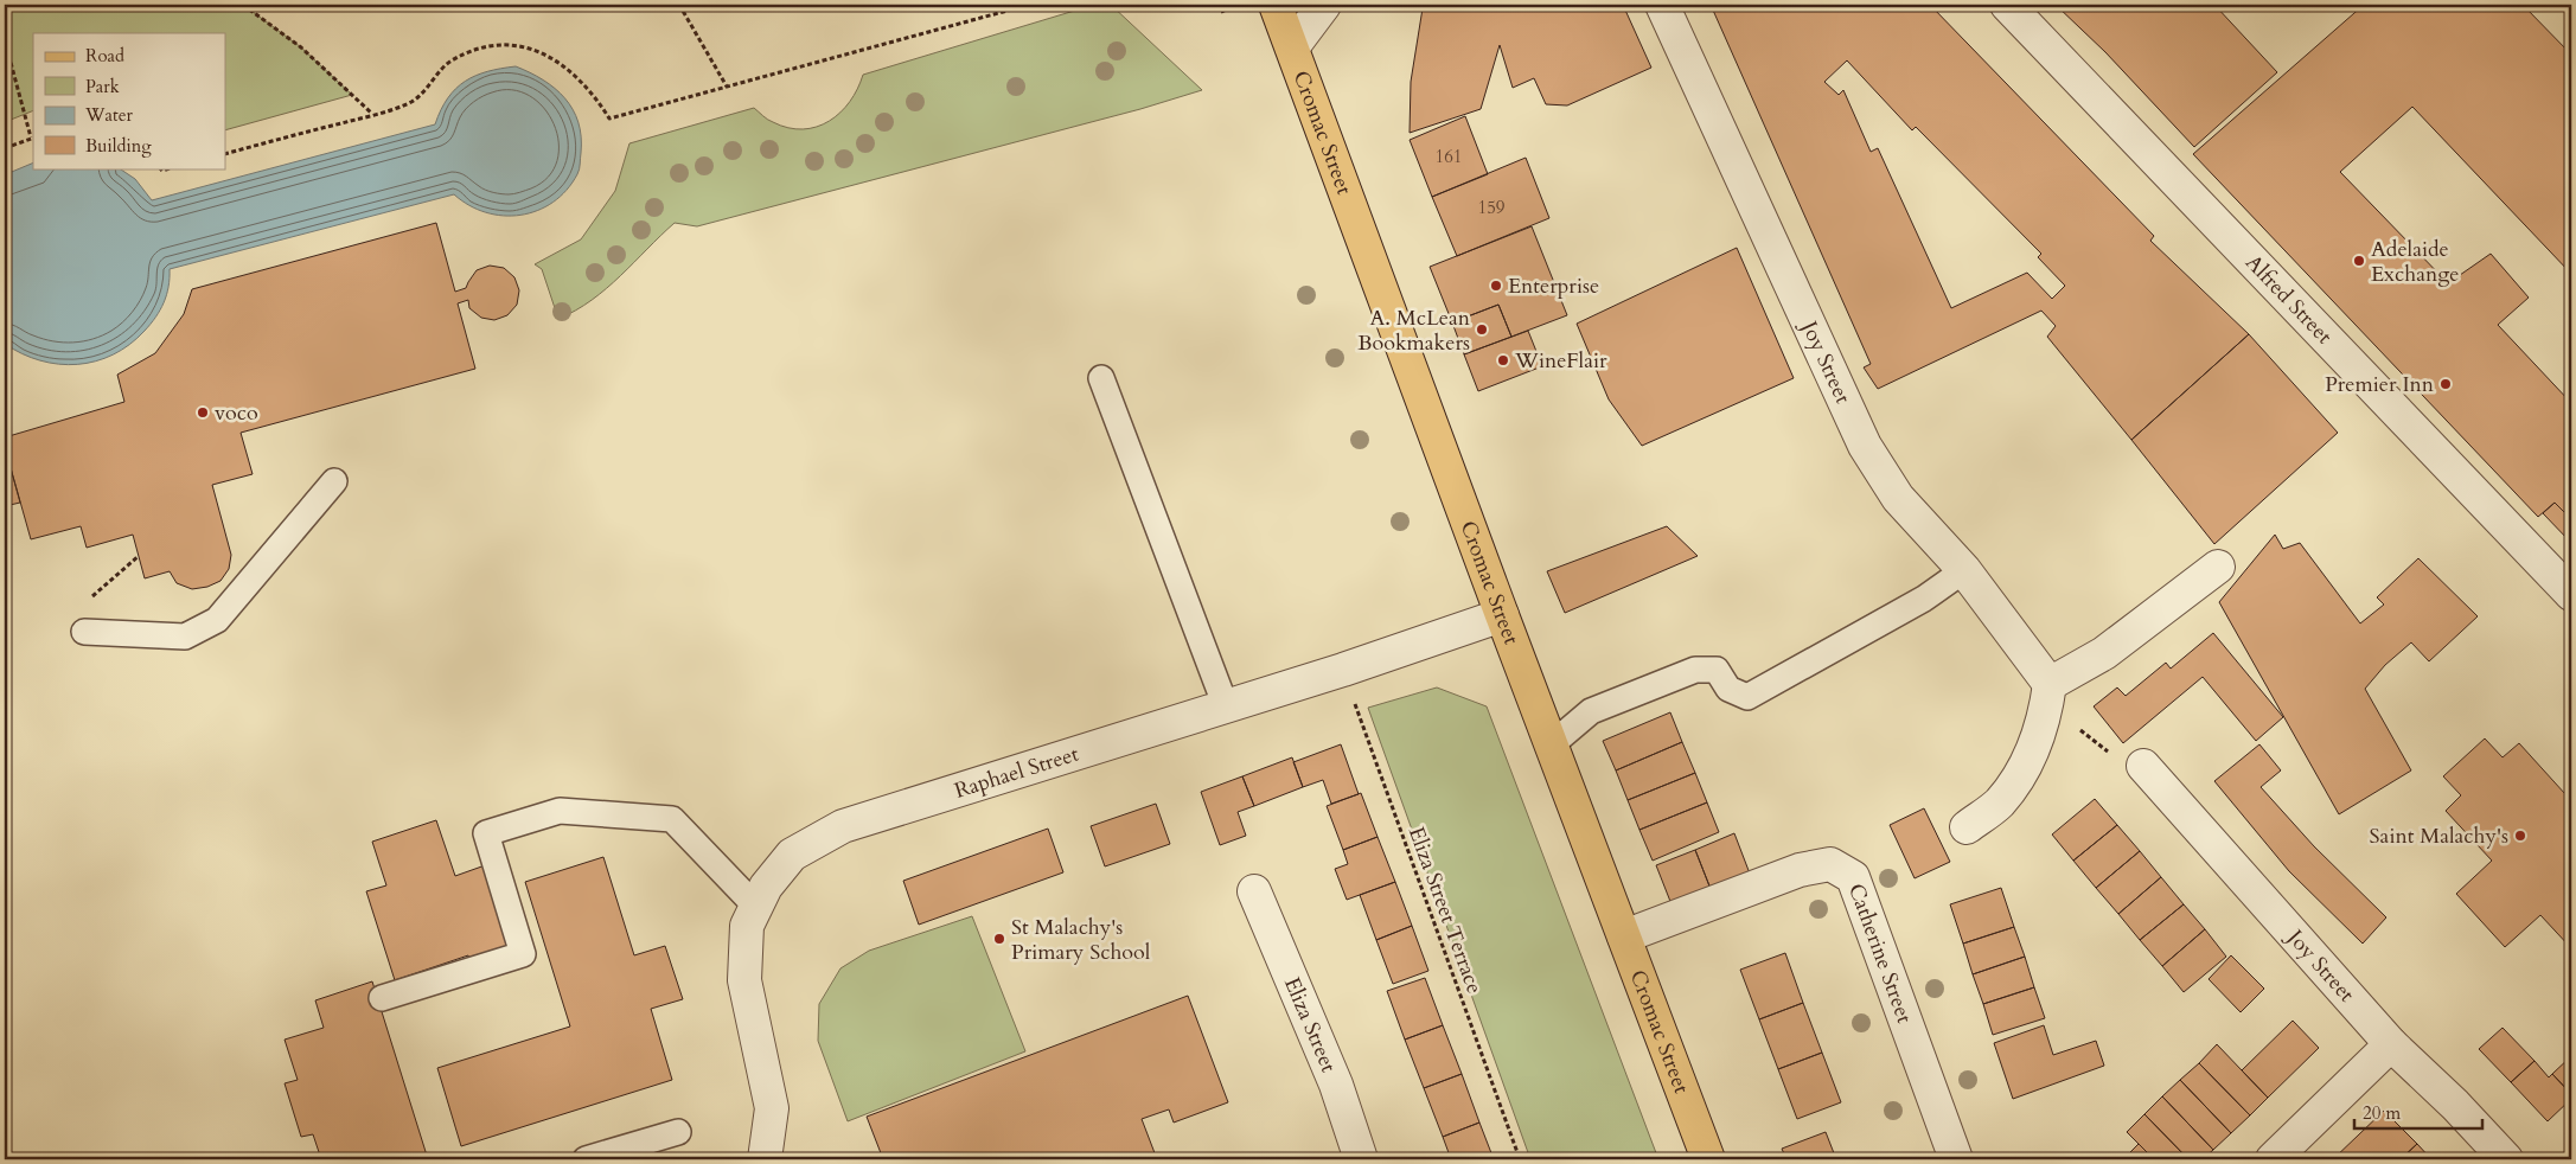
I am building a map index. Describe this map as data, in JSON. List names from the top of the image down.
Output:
{
  "streets": {
    "main road": ["Cromac Street"],
    "street": [
      "Alfred Street",
      "Joy Street",
      "Raphael Street",
      "Catherine Street",
      "Eliza Street"
    ],
    "path": ["Eliza Street Terrace"]
  },
  "crossings": [
    ["Cromac Street", "Raphael Street"],
    ["Cromac Street", "Catherine Street"],
    ["Raphael Street", "Eliza Street Terrace"]
  ],
  "places": [
    "Adelaide Exchange",
    "Enterprise",
    "A. McLean Bookmakers",
    "WineFlair",
    "Premier Inn",
    "voco",
    "Saint Malachy's",
    "St Malachy's Primary School"
  ],
  "house_numbers": ["161", "159"],
  "legend": [
    "Road",
    "Park",
    "Water",
    "Building"
  ],
  "scale_bar": "20 m"
}
